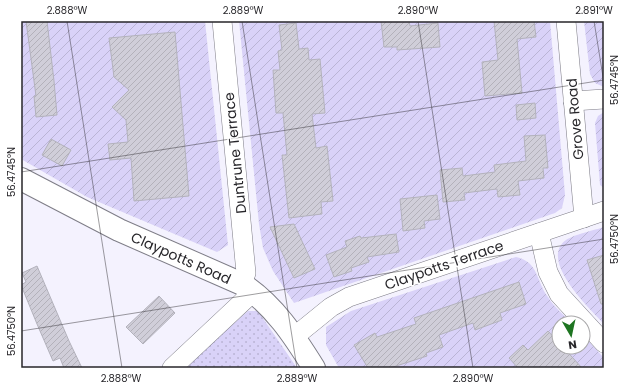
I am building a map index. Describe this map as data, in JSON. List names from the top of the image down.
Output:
{
  "streets": {
    "main road": ["Claypotts Road"],
    "street": ["Grove Road", "Duntrune Terrace", "Claypotts Terrace"]
  },
  "crossings": [
    ["Grove Road", "Claypotts Terrace"],
    ["Duntrune Terrace", "Claypotts Road"],
    ["Claypotts Road", "Claypotts Terrace"]
  ],
  "north": "bottom",
  "coordinates": [
    "2.888°W",
    "2.889°W",
    "2.890°W",
    "2.891°W",
    "56.4745°N",
    "56.4750°N"
  ]
}
